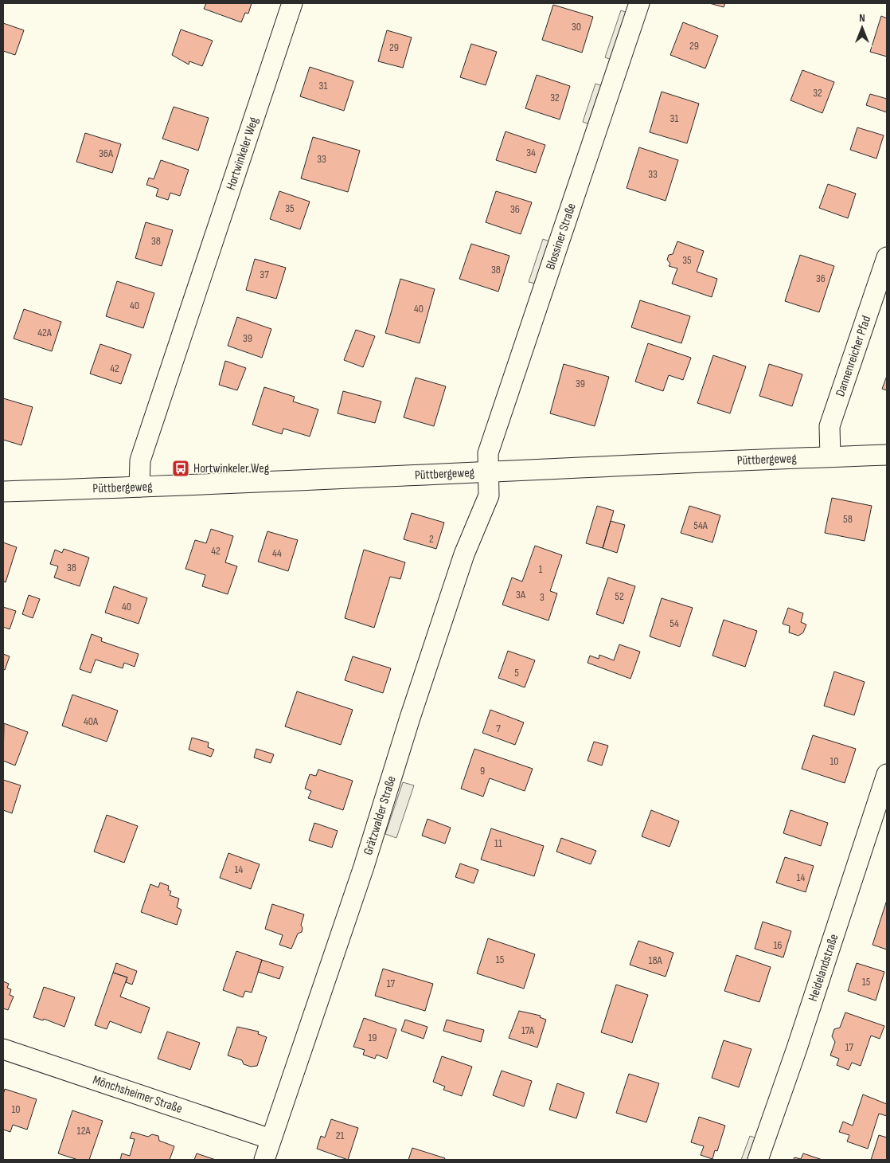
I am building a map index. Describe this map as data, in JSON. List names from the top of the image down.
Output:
{
  "streets": {
    "street": [
      "Hortwinkeler Weg",
      "Blossiner Straße",
      "Dannenreicher Pfad",
      "Püttbergeweg",
      "Grätzwalder Straße",
      "Heidelandstraße",
      "Mönchsheimer Straße"
    ]
  },
  "crossings": [
    ["Hortwinkeler Weg", "Püttbergeweg"],
    ["Blossiner Straße", "Püttbergeweg"],
    ["Blossiner Straße", "Grätzwalder Straße"],
    ["Dannenreicher Pfad", "Püttbergeweg"],
    ["Püttbergeweg", "Grätzwalder Straße"],
    ["Grätzwalder Straße", "Mönchsheimer Straße"]
  ],
  "places": {
    "bus stop": ["Hortwinkeler Weg"]
  },
  "house_numbers": [
    "30",
    "29",
    "29",
    "31",
    "32",
    "32",
    "31",
    "34",
    "36A",
    "33",
    "33",
    "35",
    "36",
    "38",
    "35",
    "38",
    "37",
    "36",
    "40",
    "40",
    "42A",
    "39",
    "42",
    "39",
    "58",
    "54A",
    "2",
    "42",
    "44",
    "38",
    "1",
    "3A",
    "52",
    "3",
    "40",
    "54",
    "5",
    "40A",
    "7",
    "10",
    "9",
    "11",
    "14",
    "14",
    "16",
    "15",
    "18A",
    "15",
    "17",
    "17A",
    "19",
    "17",
    "10",
    "12A",
    "21"
  ],
  "north": "top"
}
